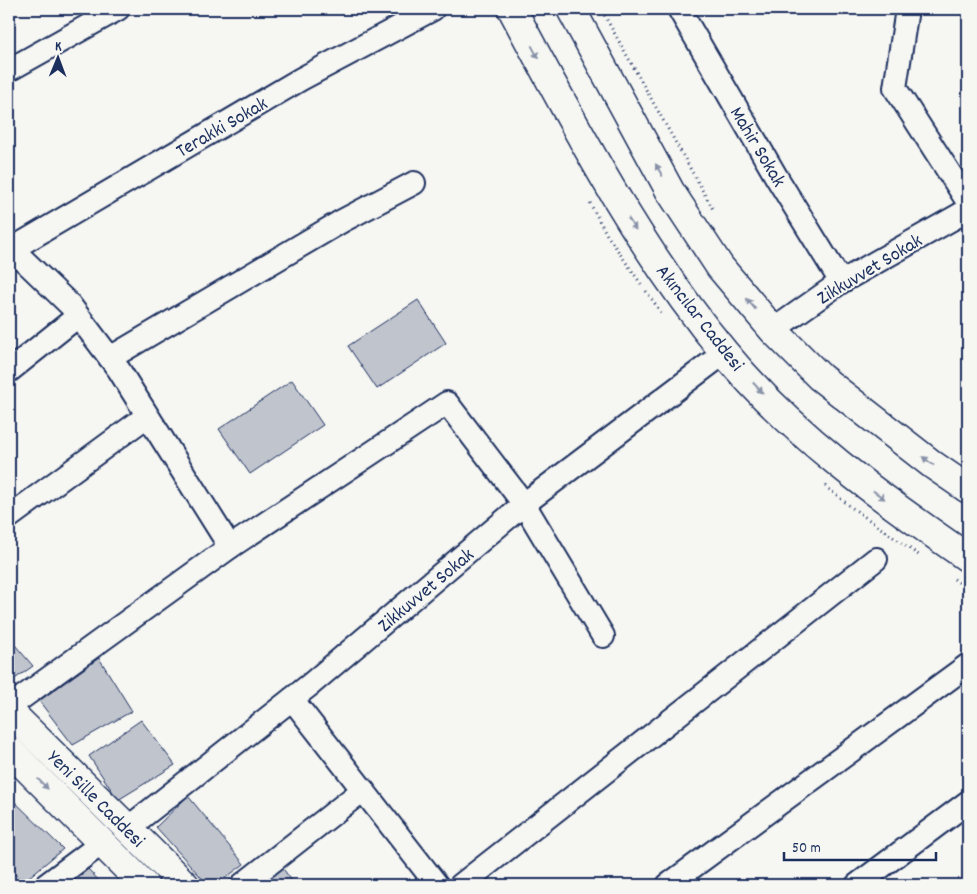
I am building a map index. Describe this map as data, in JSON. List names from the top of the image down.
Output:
{
  "streets": {
    "main road": ["Akıncılar Caddesi", "Yeni Sille Caddesi"],
    "street": ["Terakki Sokak", "Mahir Sokak", "Zikkuvvet Sokak"]
  },
  "crossings": [
    ["Mahir Sokak", "Zikkuvvet Sokak"],
    ["Zikkuvvet Sokak", "Akıncılar Caddesi"],
    ["Zikkuvvet Sokak", "Yeni Sille Caddesi"]
  ],
  "scale_bar": "50 m",
  "north": "top"
}
